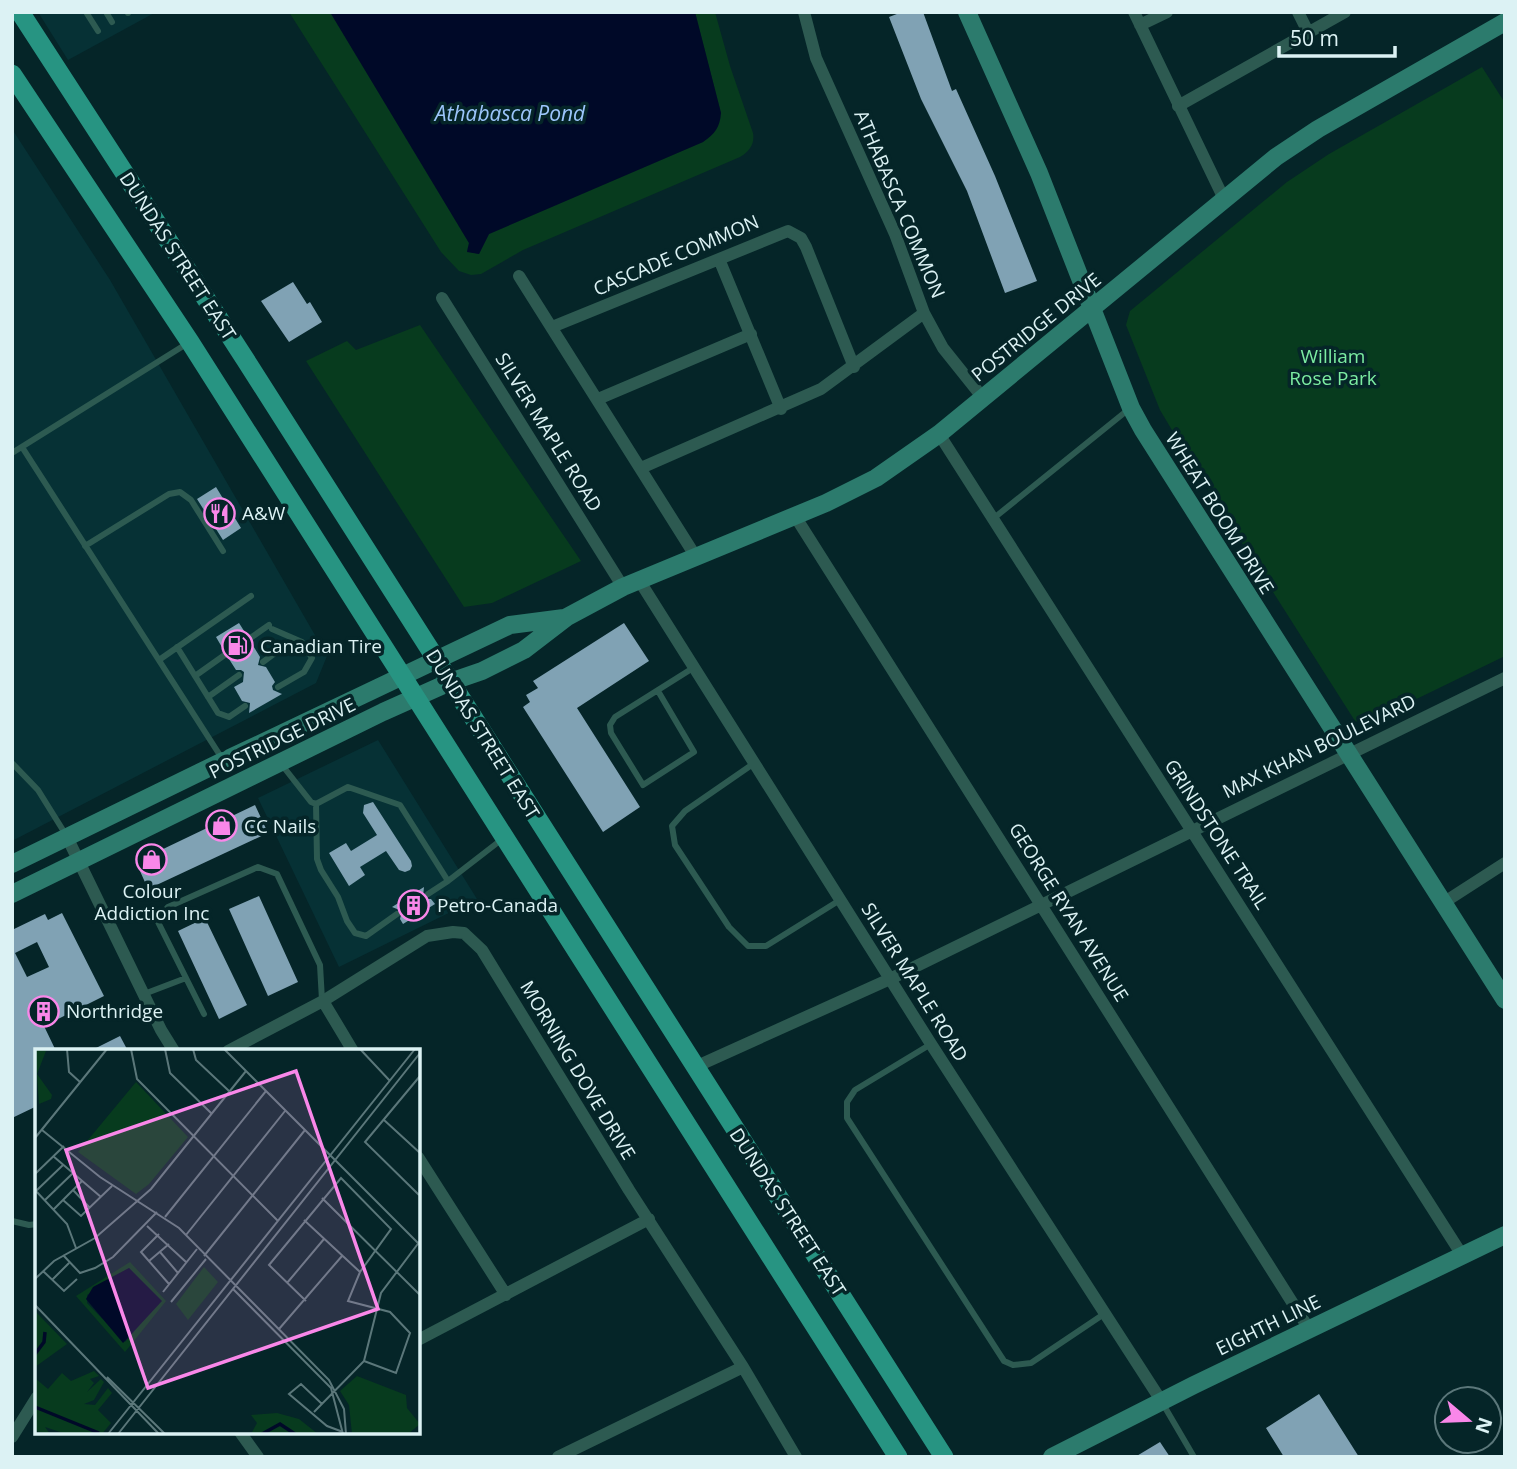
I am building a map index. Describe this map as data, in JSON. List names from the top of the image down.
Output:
{
  "streets": {
    "main road": ["DUNDAS STREET EAST"],
    "street": [
      "ATHABASCA COMMON",
      "CASCADE COMMON",
      "POSTRIDGE DRIVE",
      "SILVER MAPLE ROAD",
      "WHEAT BOOM DRIVE",
      "MAX KHAN BOULEVARD",
      "GRINDSTONE TRAIL",
      "GEORGE RYAN AVENUE",
      "MORNING DOVE DRIVE",
      "EIGHTH LINE"
    ]
  },
  "crossings": [
    ["ATHABASCA COMMON", "POSTRIDGE DRIVE"],
    ["DUNDAS STREET EAST", "POSTRIDGE DRIVE"],
    ["DUNDAS STREET EAST", "MAX KHAN BOULEVARD"],
    ["POSTRIDGE DRIVE", "SILVER MAPLE ROAD"],
    ["POSTRIDGE DRIVE", "WHEAT BOOM DRIVE"],
    ["POSTRIDGE DRIVE", "GRINDSTONE TRAIL"],
    ["POSTRIDGE DRIVE", "GEORGE RYAN AVENUE"],
    ["SILVER MAPLE ROAD", "MAX KHAN BOULEVARD"],
    ["SILVER MAPLE ROAD", "EIGHTH LINE"],
    ["WHEAT BOOM DRIVE", "MAX KHAN BOULEVARD"],
    ["MAX KHAN BOULEVARD", "GRINDSTONE TRAIL"],
    ["MAX KHAN BOULEVARD", "GEORGE RYAN AVENUE"],
    ["GRINDSTONE TRAIL", "EIGHTH LINE"],
    ["GEORGE RYAN AVENUE", "EIGHTH LINE"]
  ],
  "water": ["Athabasca Pond"],
  "parks": ["William Rose Park"],
  "places": {
    "restaurant": ["A&W"],
    "fuel station": ["Canadian Tire"],
    "shop": ["CC Nails", "Colour Addiction Inc"],
    "building": ["Petro-Canada", "Northridge"]
  },
  "scale_bar": "50 m",
  "north": "right"
}
